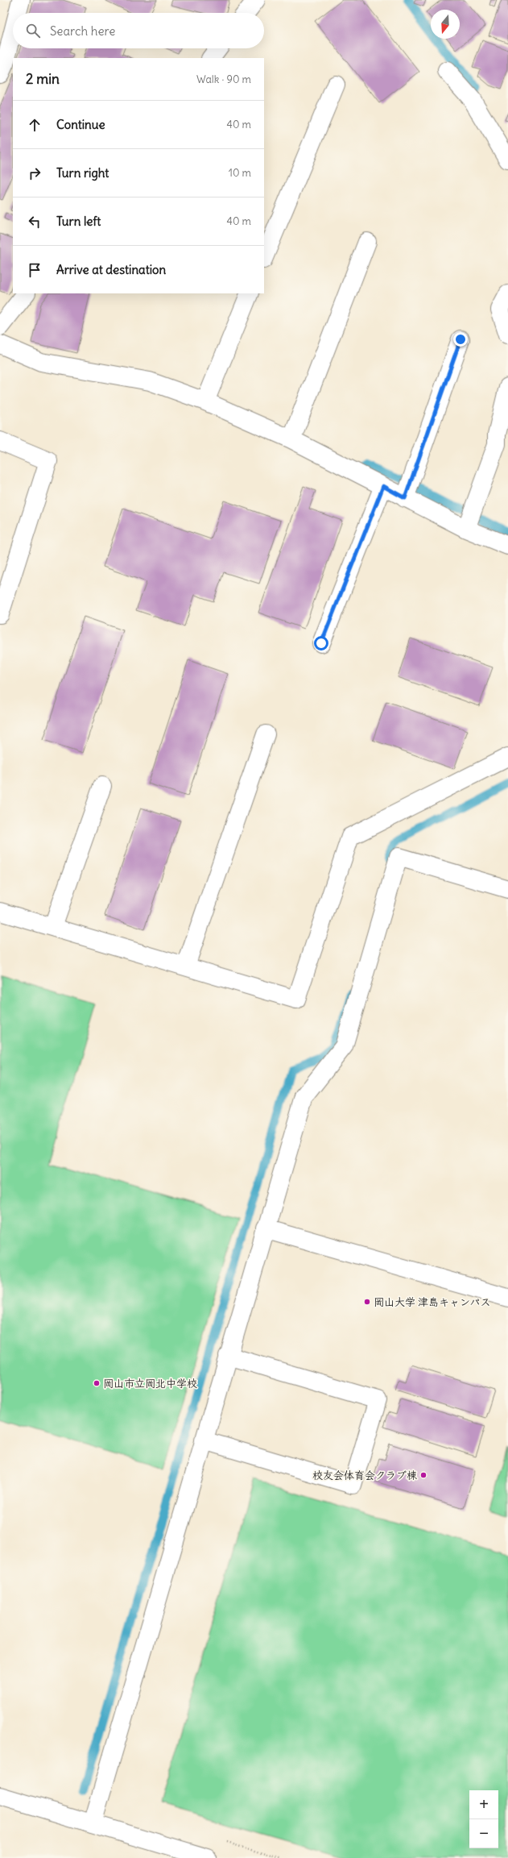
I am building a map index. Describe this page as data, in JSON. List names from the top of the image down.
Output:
{
  "places": ["岡山大学 津島キャンパス", "岡山市立岡北中学校", "校友会体育会クラブ棟"],
  "north": "bottom",
  "page": {
    "search": "Search here",
    "heading": ["2 min", "Walk · 90 m"],
    "list": [
      ["Continue", "40 m"],
      ["Turn right", "10 m"],
      ["Turn left", "40 m"],
      "Arrive at destination"
    ],
    "map_buttons": ["+", "−"]
  }
}
